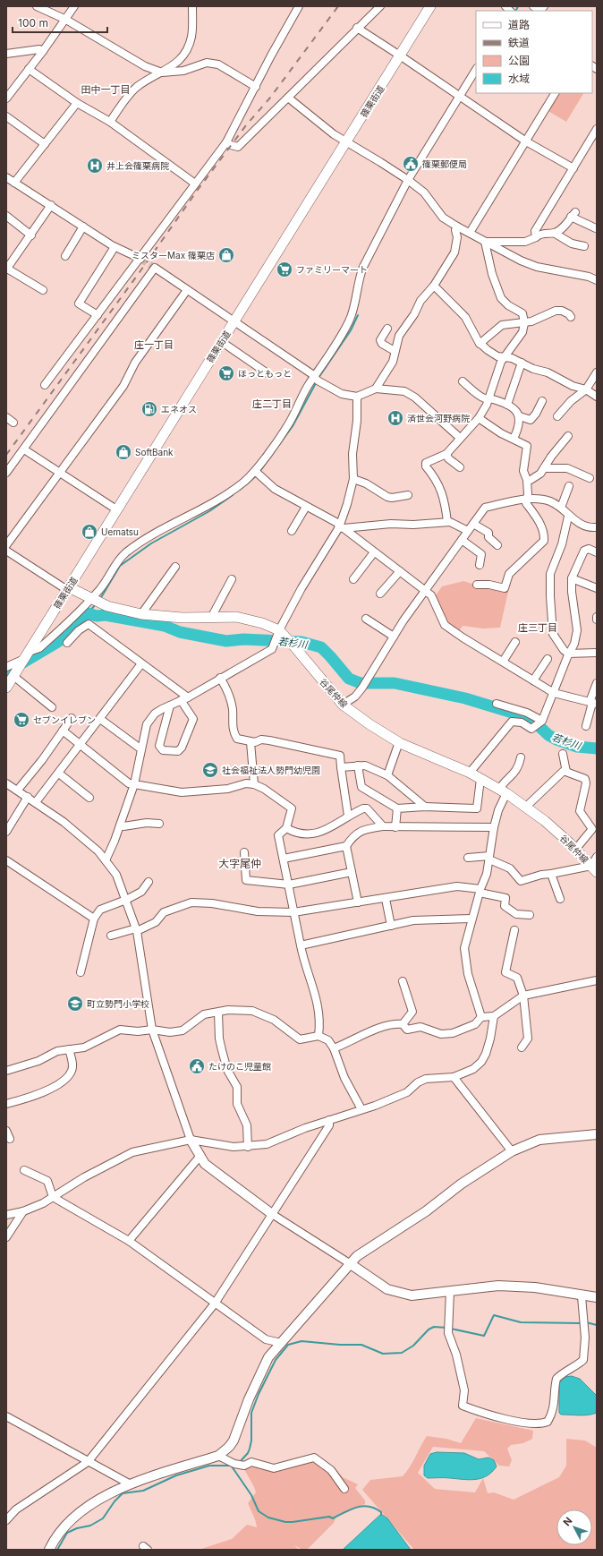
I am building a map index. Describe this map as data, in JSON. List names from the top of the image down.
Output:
{
  "streets": {
    "main road": ["篠栗街道", "谷尾仲線"]
  },
  "crossings": [
    ["篠栗街道", "谷尾仲線"]
  ],
  "districts": [
    "田中一丁目",
    "庄一丁目",
    "庄二丁目",
    "庄三丁目",
    "大字尾仲"
  ],
  "water": ["若杉川"],
  "places": {
    "public building": ["篠栗郵便局", "たけのこ児童館"],
    "hospital": ["井上会篠栗病院", "済世会河野病院"],
    "shop": ["ミスターMax 篠栗店", "SoftBank", "Uematsu"],
    "supermarket": ["ファミリーマート", "ほっともっと", "セブンイレブン"],
    "fuel station": ["エネオス"],
    "school or university": ["社会福祉法人勢門幼児園", "町立勢門小学校"]
  },
  "legend": [
    "道路",
    "鉄道",
    "公園",
    "水域"
  ],
  "scale_bar": "100 m",
  "north": "top left"
}
